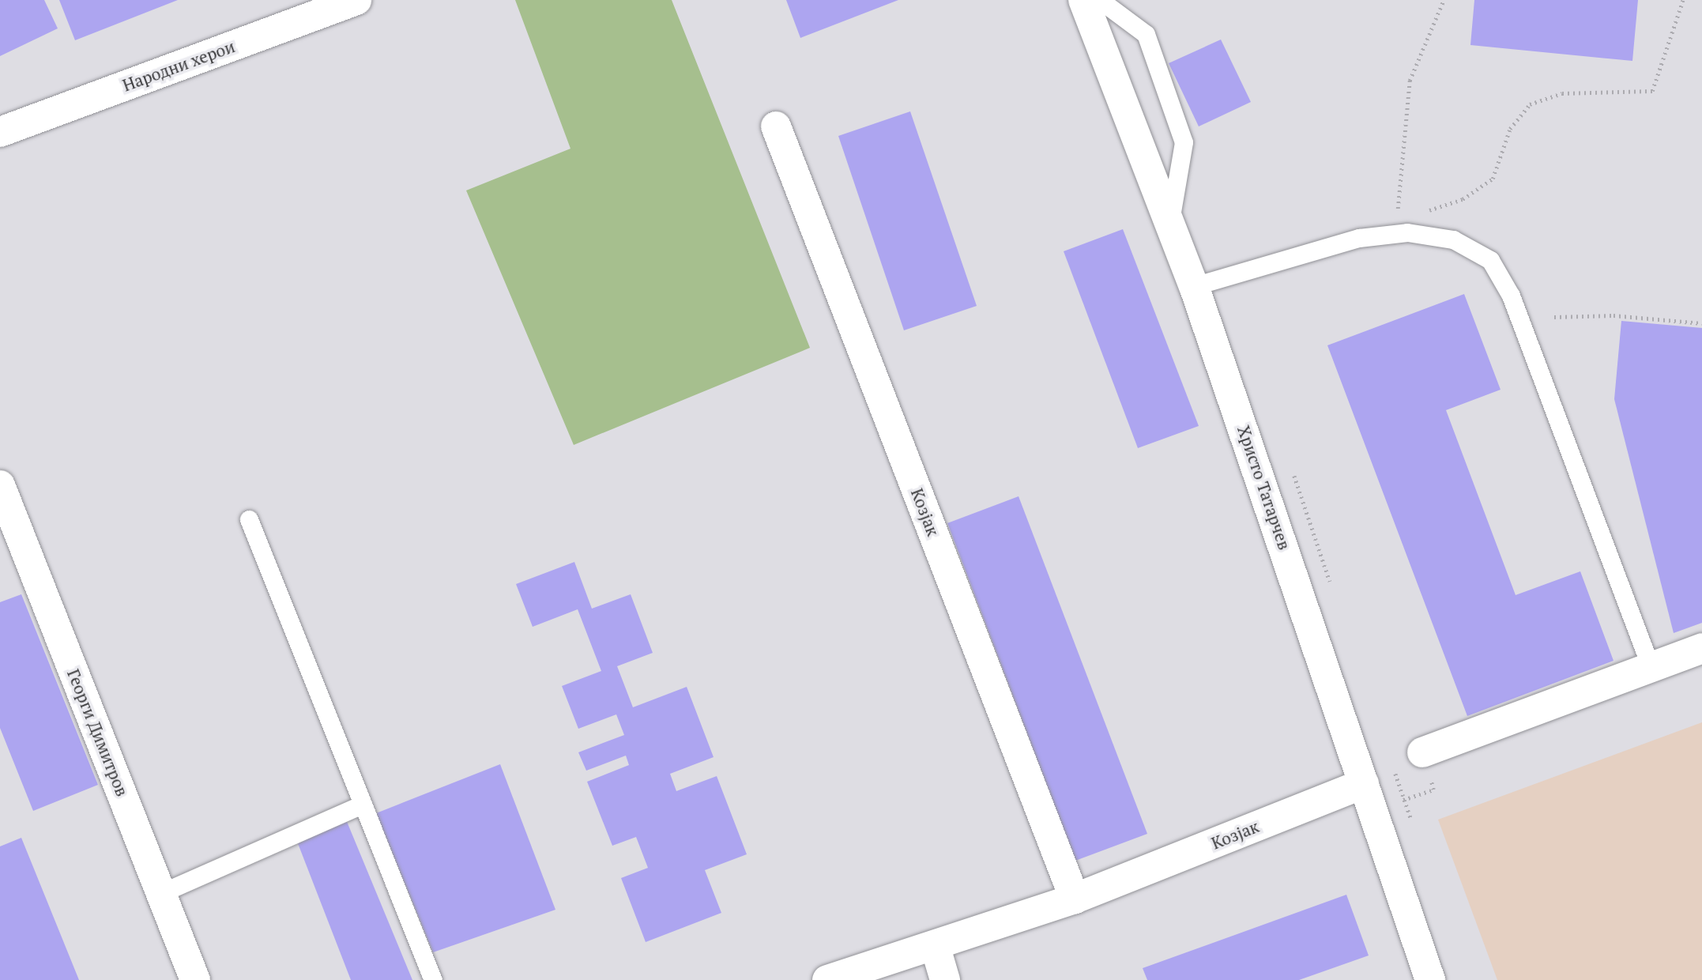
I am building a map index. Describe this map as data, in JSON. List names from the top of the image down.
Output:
{
  "streets": {
    "street": [
      "Народни херои",
      "Христо Татарчев",
      "Козјак",
      "Георги Димитров"
    ]
  },
  "crossings": [
    ["Христо Татарчев", "Козјак"]
  ]
}
